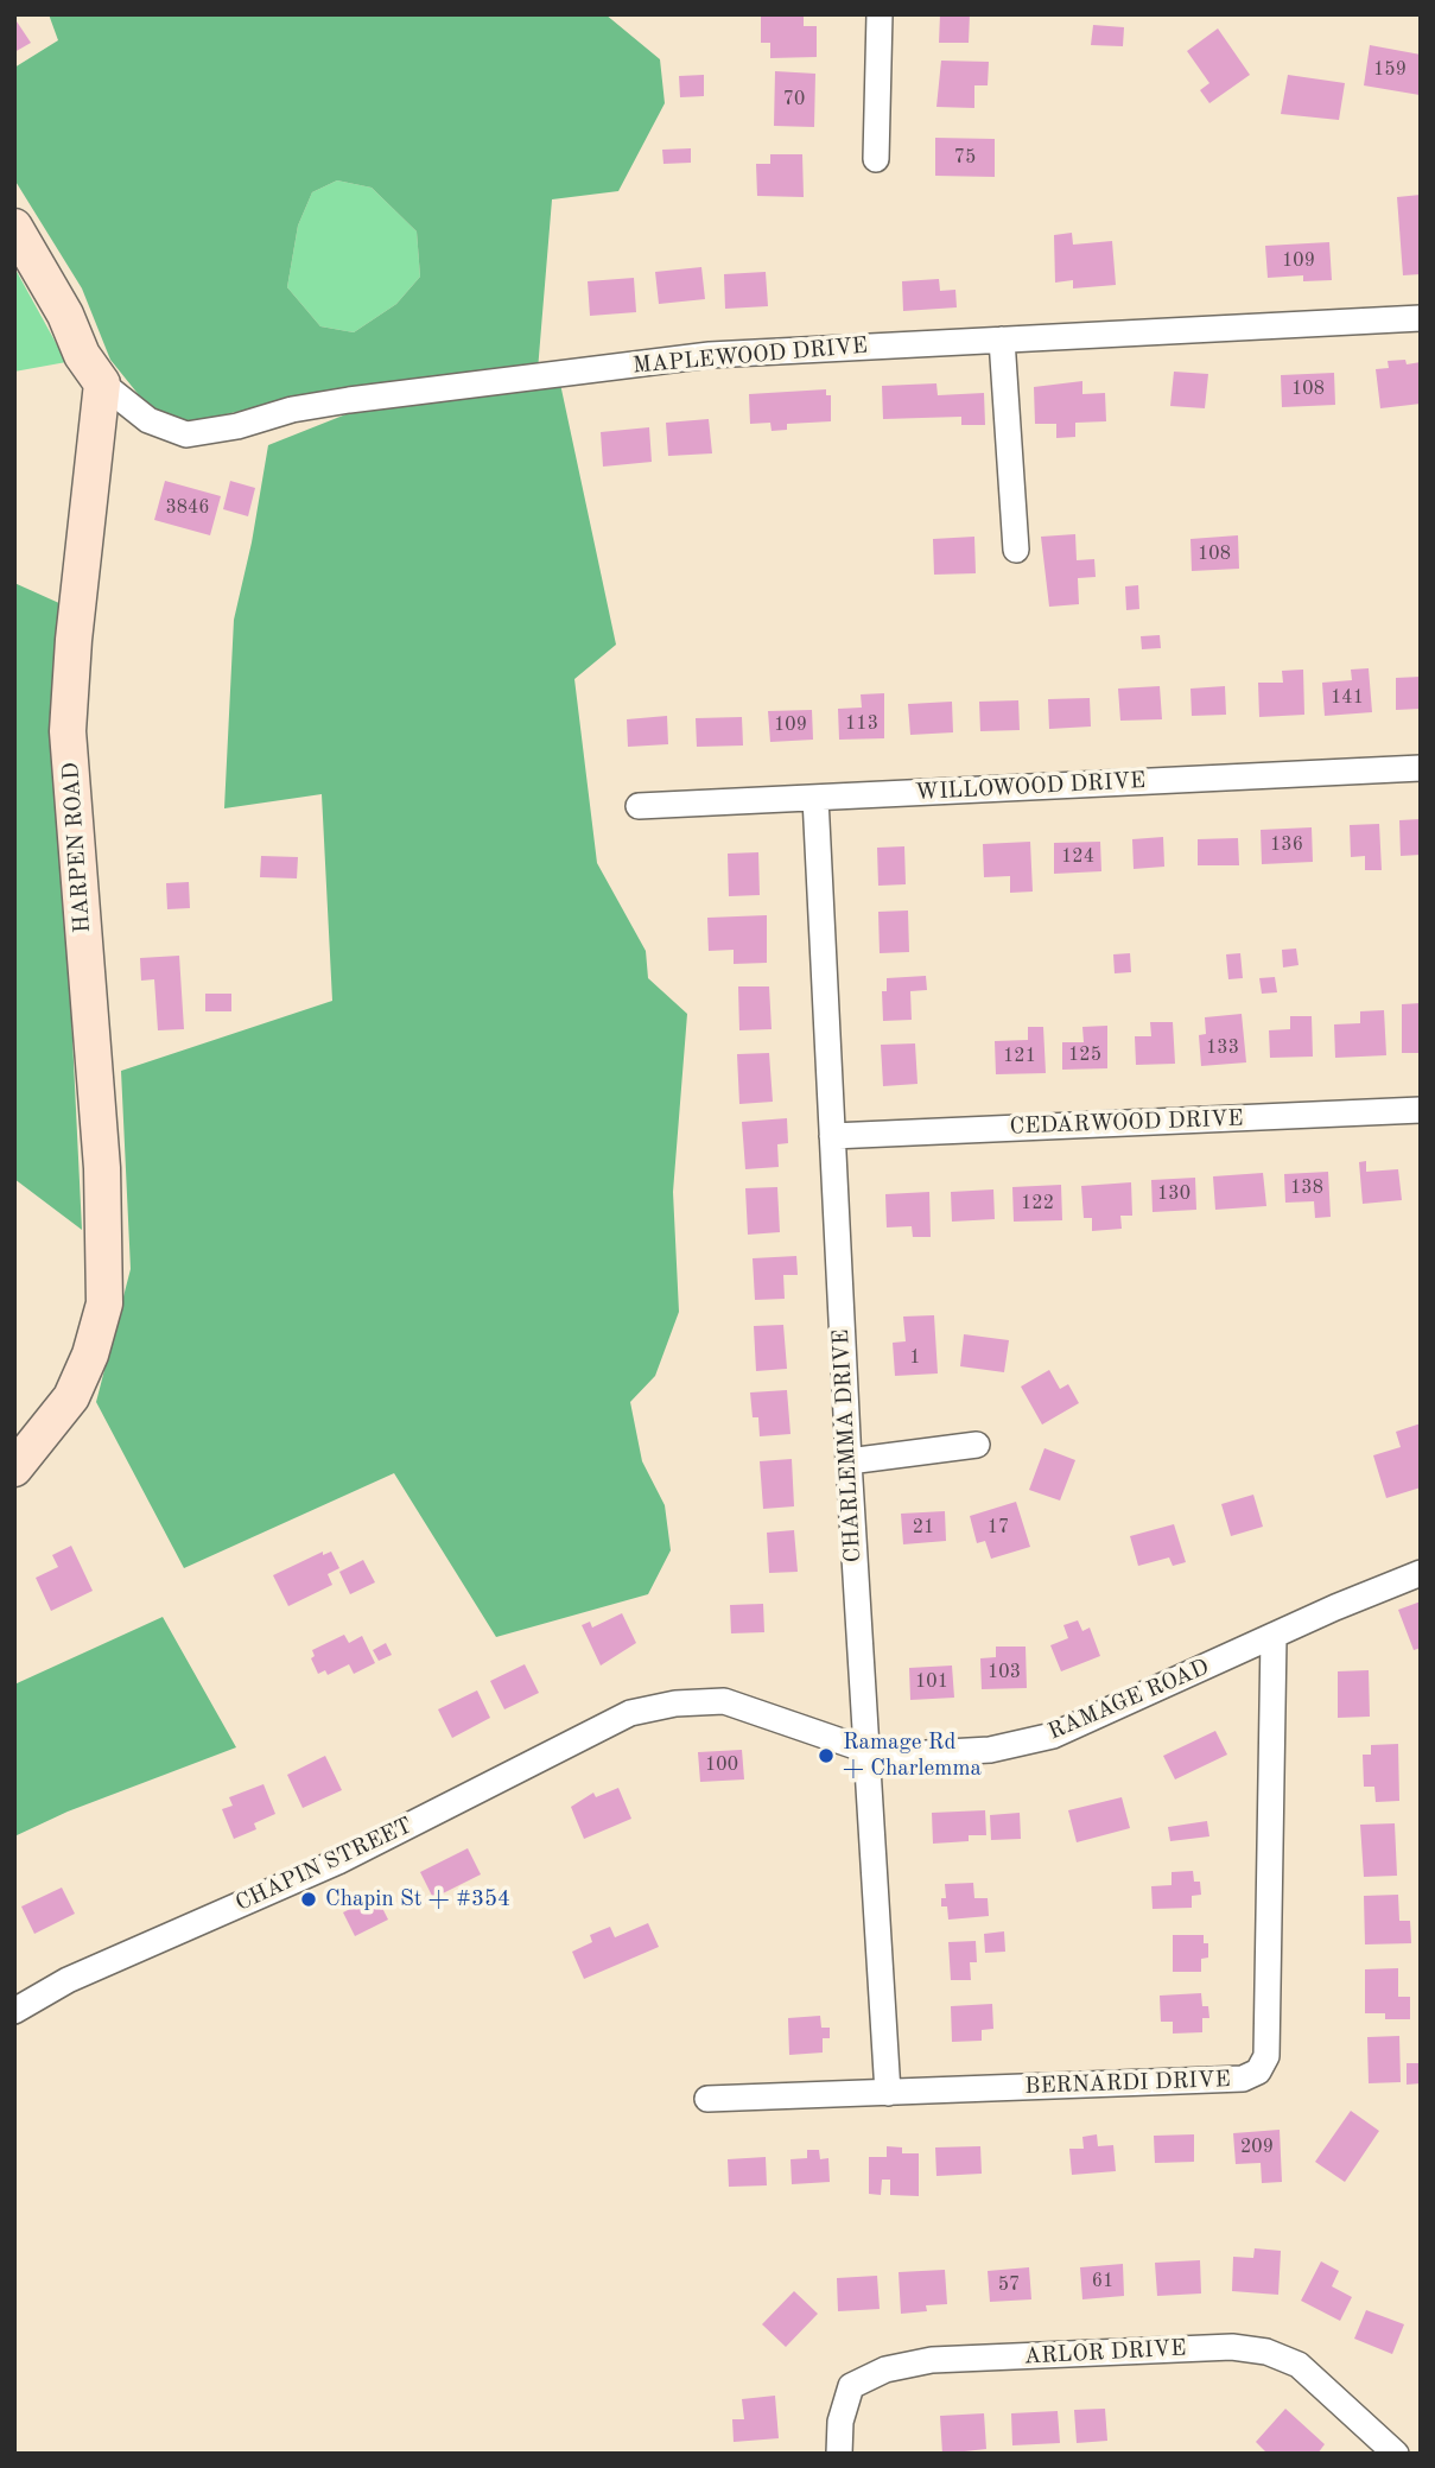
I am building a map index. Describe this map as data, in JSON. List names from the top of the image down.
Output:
{
  "streets": {
    "street": [
      "MAPLEWOOD DRIVE",
      "WILLOWOOD DRIVE",
      "HARPEN ROAD",
      "CEDARWOOD DRIVE",
      "CHARLEMMA DRIVE",
      "RAMAGE ROAD",
      "CHAPIN STREET",
      "BERNARDI DRIVE",
      "ARLOR DRIVE"
    ]
  },
  "crossings": [
    ["MAPLEWOOD DRIVE", "HARPEN ROAD"],
    ["WILLOWOOD DRIVE", "CHARLEMMA DRIVE"],
    ["CEDARWOOD DRIVE", "CHARLEMMA DRIVE"],
    ["CHARLEMMA DRIVE", "RAMAGE ROAD"],
    ["CHARLEMMA DRIVE", "BERNARDI DRIVE"],
    ["RAMAGE ROAD", "CHAPIN STREET"],
    ["RAMAGE ROAD", "BERNARDI DRIVE"]
  ],
  "places": ["Ramage Rd + Charlemma", "Chapin St + #354"],
  "house_numbers": [
    "159",
    "70",
    "75",
    "109",
    "108",
    "3846",
    "108",
    "141",
    "113",
    "109",
    "136",
    "124",
    "133",
    "125",
    "121",
    "138",
    "130",
    "122",
    "1",
    "21",
    "17",
    "103",
    "101",
    "100",
    "209",
    "61",
    "57"
  ]
}
